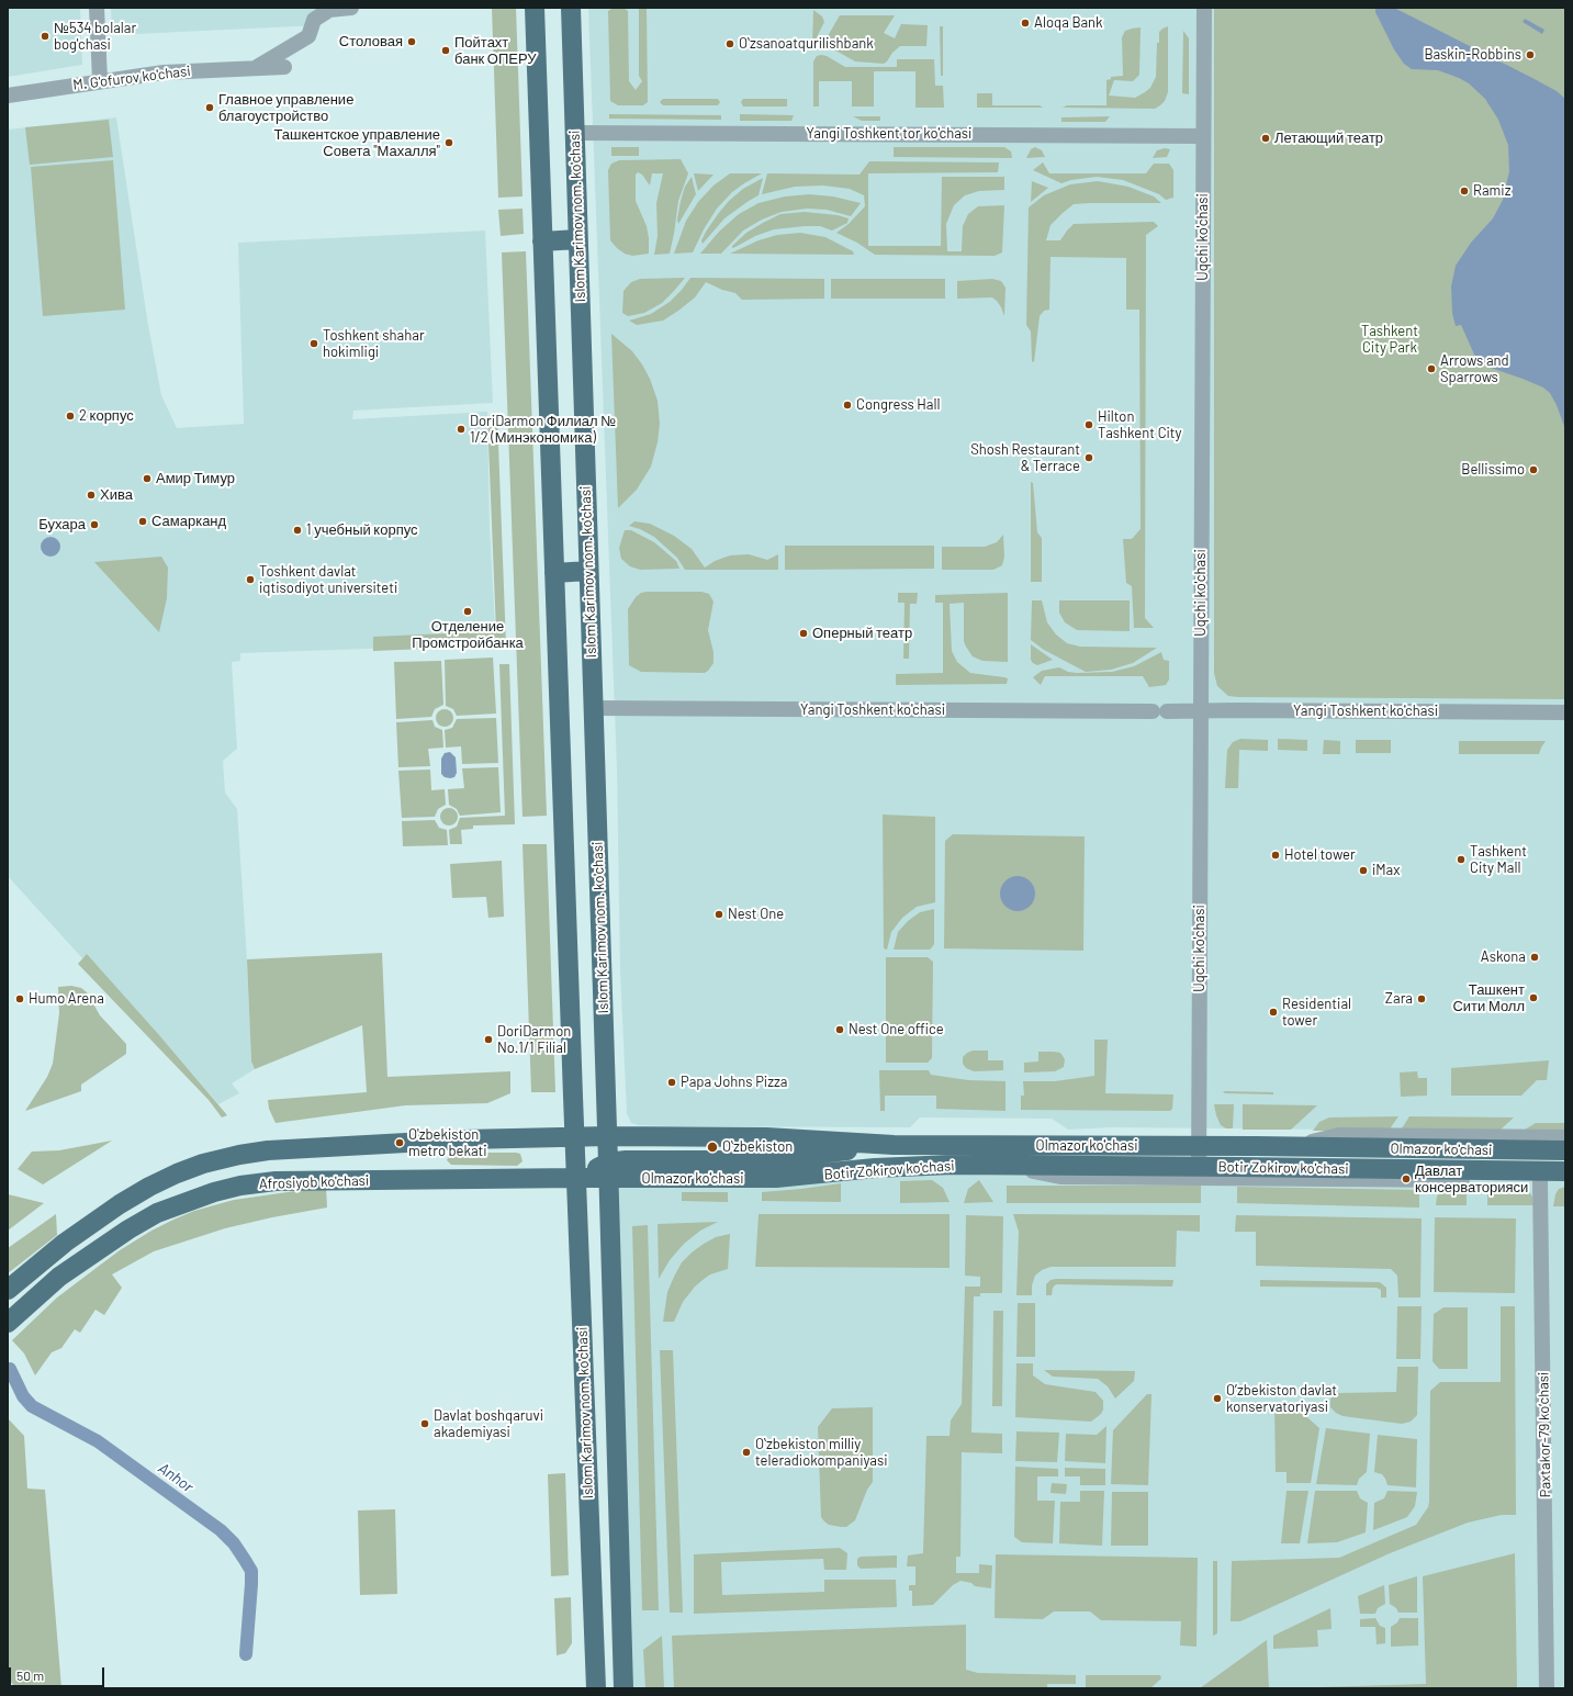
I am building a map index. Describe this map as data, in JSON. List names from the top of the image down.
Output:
{
  "streets": {
    "main road": [
      "Islom Karimov nom. ko'chasi",
      "Olmazor ko'chasi",
      "Botir Zokirov ko'chasi",
      "Afrosiyob ko'chasi"
    ],
    "street": [
      "M. G'ofurov ko'chasi",
      "Yangi Toshkent tor ko'chasi",
      "Uqchi ko'chasi",
      "Yangi Toshkent ko'chasi",
      "Paxtakor-79 ko‘chasi"
    ]
  },
  "crossings": [
    ["Yangi Toshkent tor ko'chasi", "Islom Karimov nom. ko'chasi"],
    ["Yangi Toshkent tor ko'chasi", "Uqchi ko'chasi"],
    ["Islom Karimov nom. ko'chasi", "Yangi Toshkent ko'chasi"],
    ["Islom Karimov nom. ko'chasi", "Olmazor ko'chasi"],
    ["Islom Karimov nom. ko'chasi", "Afrosiyob ko'chasi"],
    ["Uqchi ko'chasi", "Yangi Toshkent ko'chasi"],
    ["Uqchi ko'chasi", "Olmazor ko'chasi"],
    ["Uqchi ko'chasi", "Botir Zokirov ko'chasi"],
    ["Olmazor ko'chasi", "Botir Zokirov ko'chasi"],
    ["Olmazor ko'chasi", "Afrosiyob ko'chasi"]
  ],
  "water": ["Anhor"],
  "parks": ["Tashkent City Park"],
  "places": [
    "Aloqa Bank",
    "№534 bolalar bog'chasi",
    "Столовая",
    "Oʻzsanoatqurilishbank",
    "Пойтахт банк ОПЕРУ",
    "Baskin-Robbins",
    "Главное управление благоустройство",
    "Летающий театр",
    "Ташкентское управление Совета \"Махалля\"",
    "Ramiz",
    "Toshkent shahar hokimligi",
    "Arrows and Sparrows",
    "Congress Hall",
    "2 корпус",
    "Hilton Tashkent City",
    "DoriDarmon Филиал № 1/2 (Минэкономика)",
    "Shosh Restaurant & Terrace",
    "Bellissimo",
    "Амир Тимур",
    "Хива",
    "Самарканд",
    "Бухара",
    "1 учебный корпус",
    "Toshkent davlat iqtisodiyot universiteti",
    "Отделение Промстройбанка",
    "Оперный театр",
    "Hotel tower",
    "Tashkent City Mall",
    "iMax",
    "Nest One",
    "Askona",
    "Ташкент Сити Молл",
    "Humo Arena",
    "Zara",
    "Residential tower",
    "Nest One office",
    "DoriDarmon No.1/1 Filial",
    "Papa Johns Pizza",
    "O'zbekiston metro bekati",
    "Oʻzbekiston",
    "Давлат консерваторияси",
    "O’zbekiston davlat konservatoriyasi",
    "Davlat boshqaruvi akademiyasi",
    "Oʻzbekiston milliy teleradiokompaniyasi"
  ],
  "scale_bar": "50 m"
}
